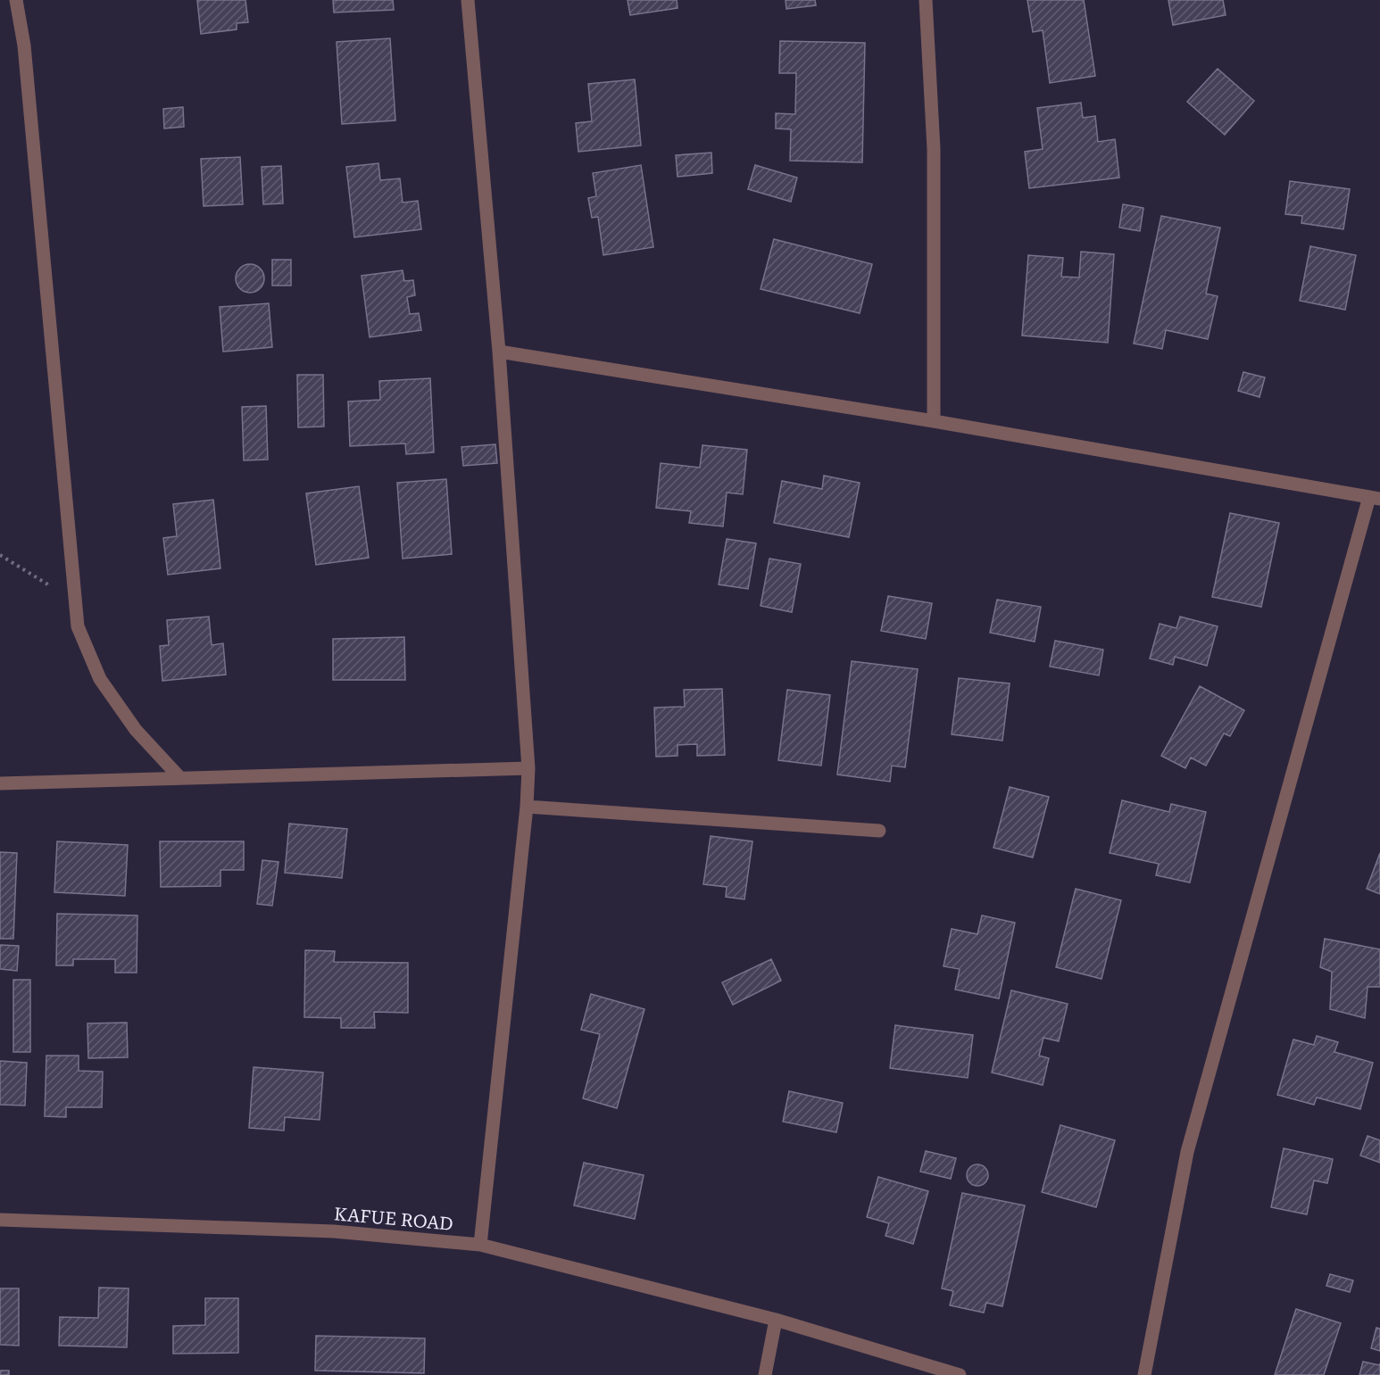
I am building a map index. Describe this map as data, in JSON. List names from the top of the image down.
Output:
{
  "streets": {
    "street": ["KAFUE ROAD"]
  }
}
